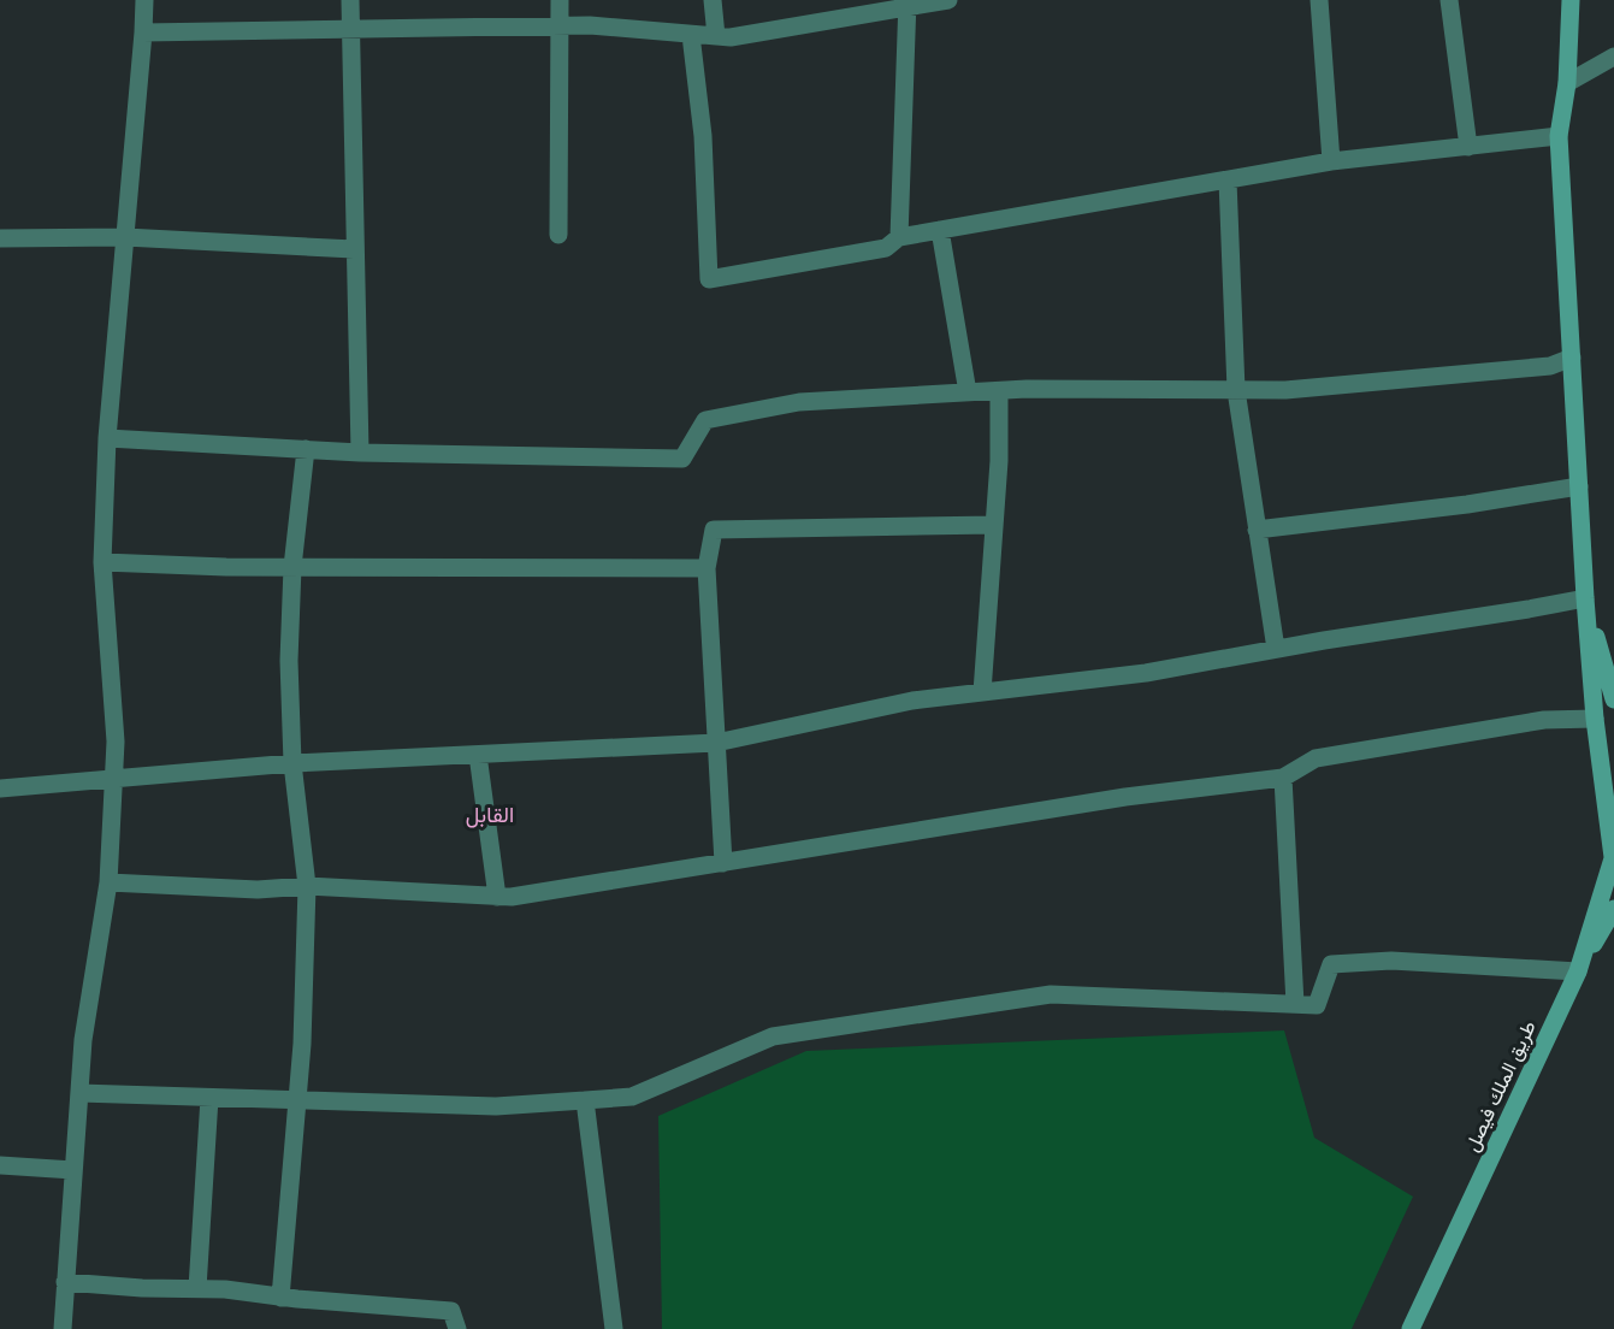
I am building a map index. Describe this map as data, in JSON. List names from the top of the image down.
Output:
{
  "streets": {
    "street": ["طريق الملك فيصل"]
  },
  "districts": ["القابل"]
}
